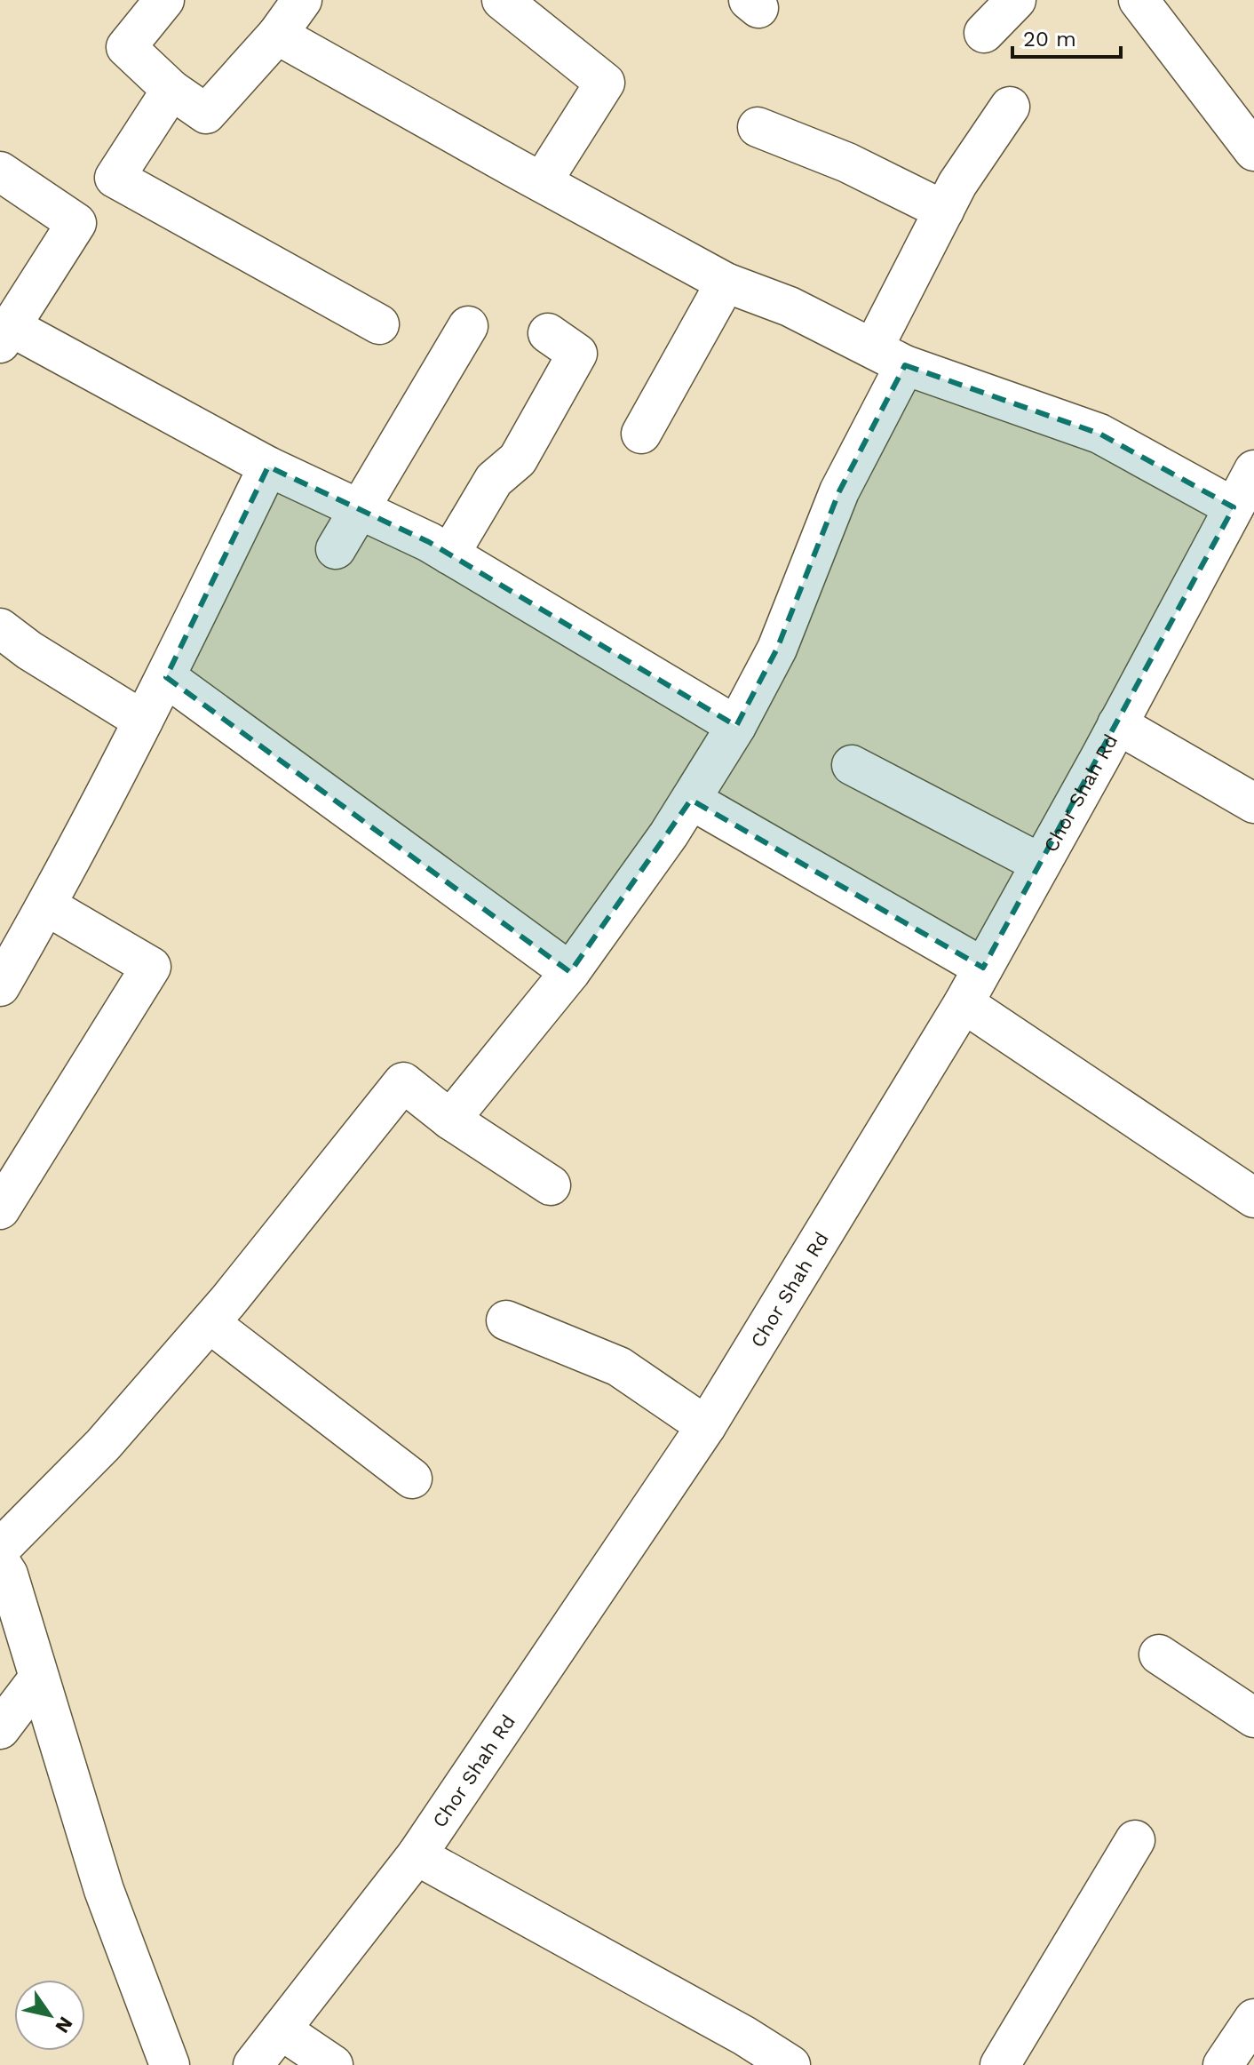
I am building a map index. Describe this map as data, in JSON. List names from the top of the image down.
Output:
{
  "streets": {
    "street": ["Chor Shah Rd"]
  },
  "scale_bar": "20 m",
  "north": "bottom right"
}
